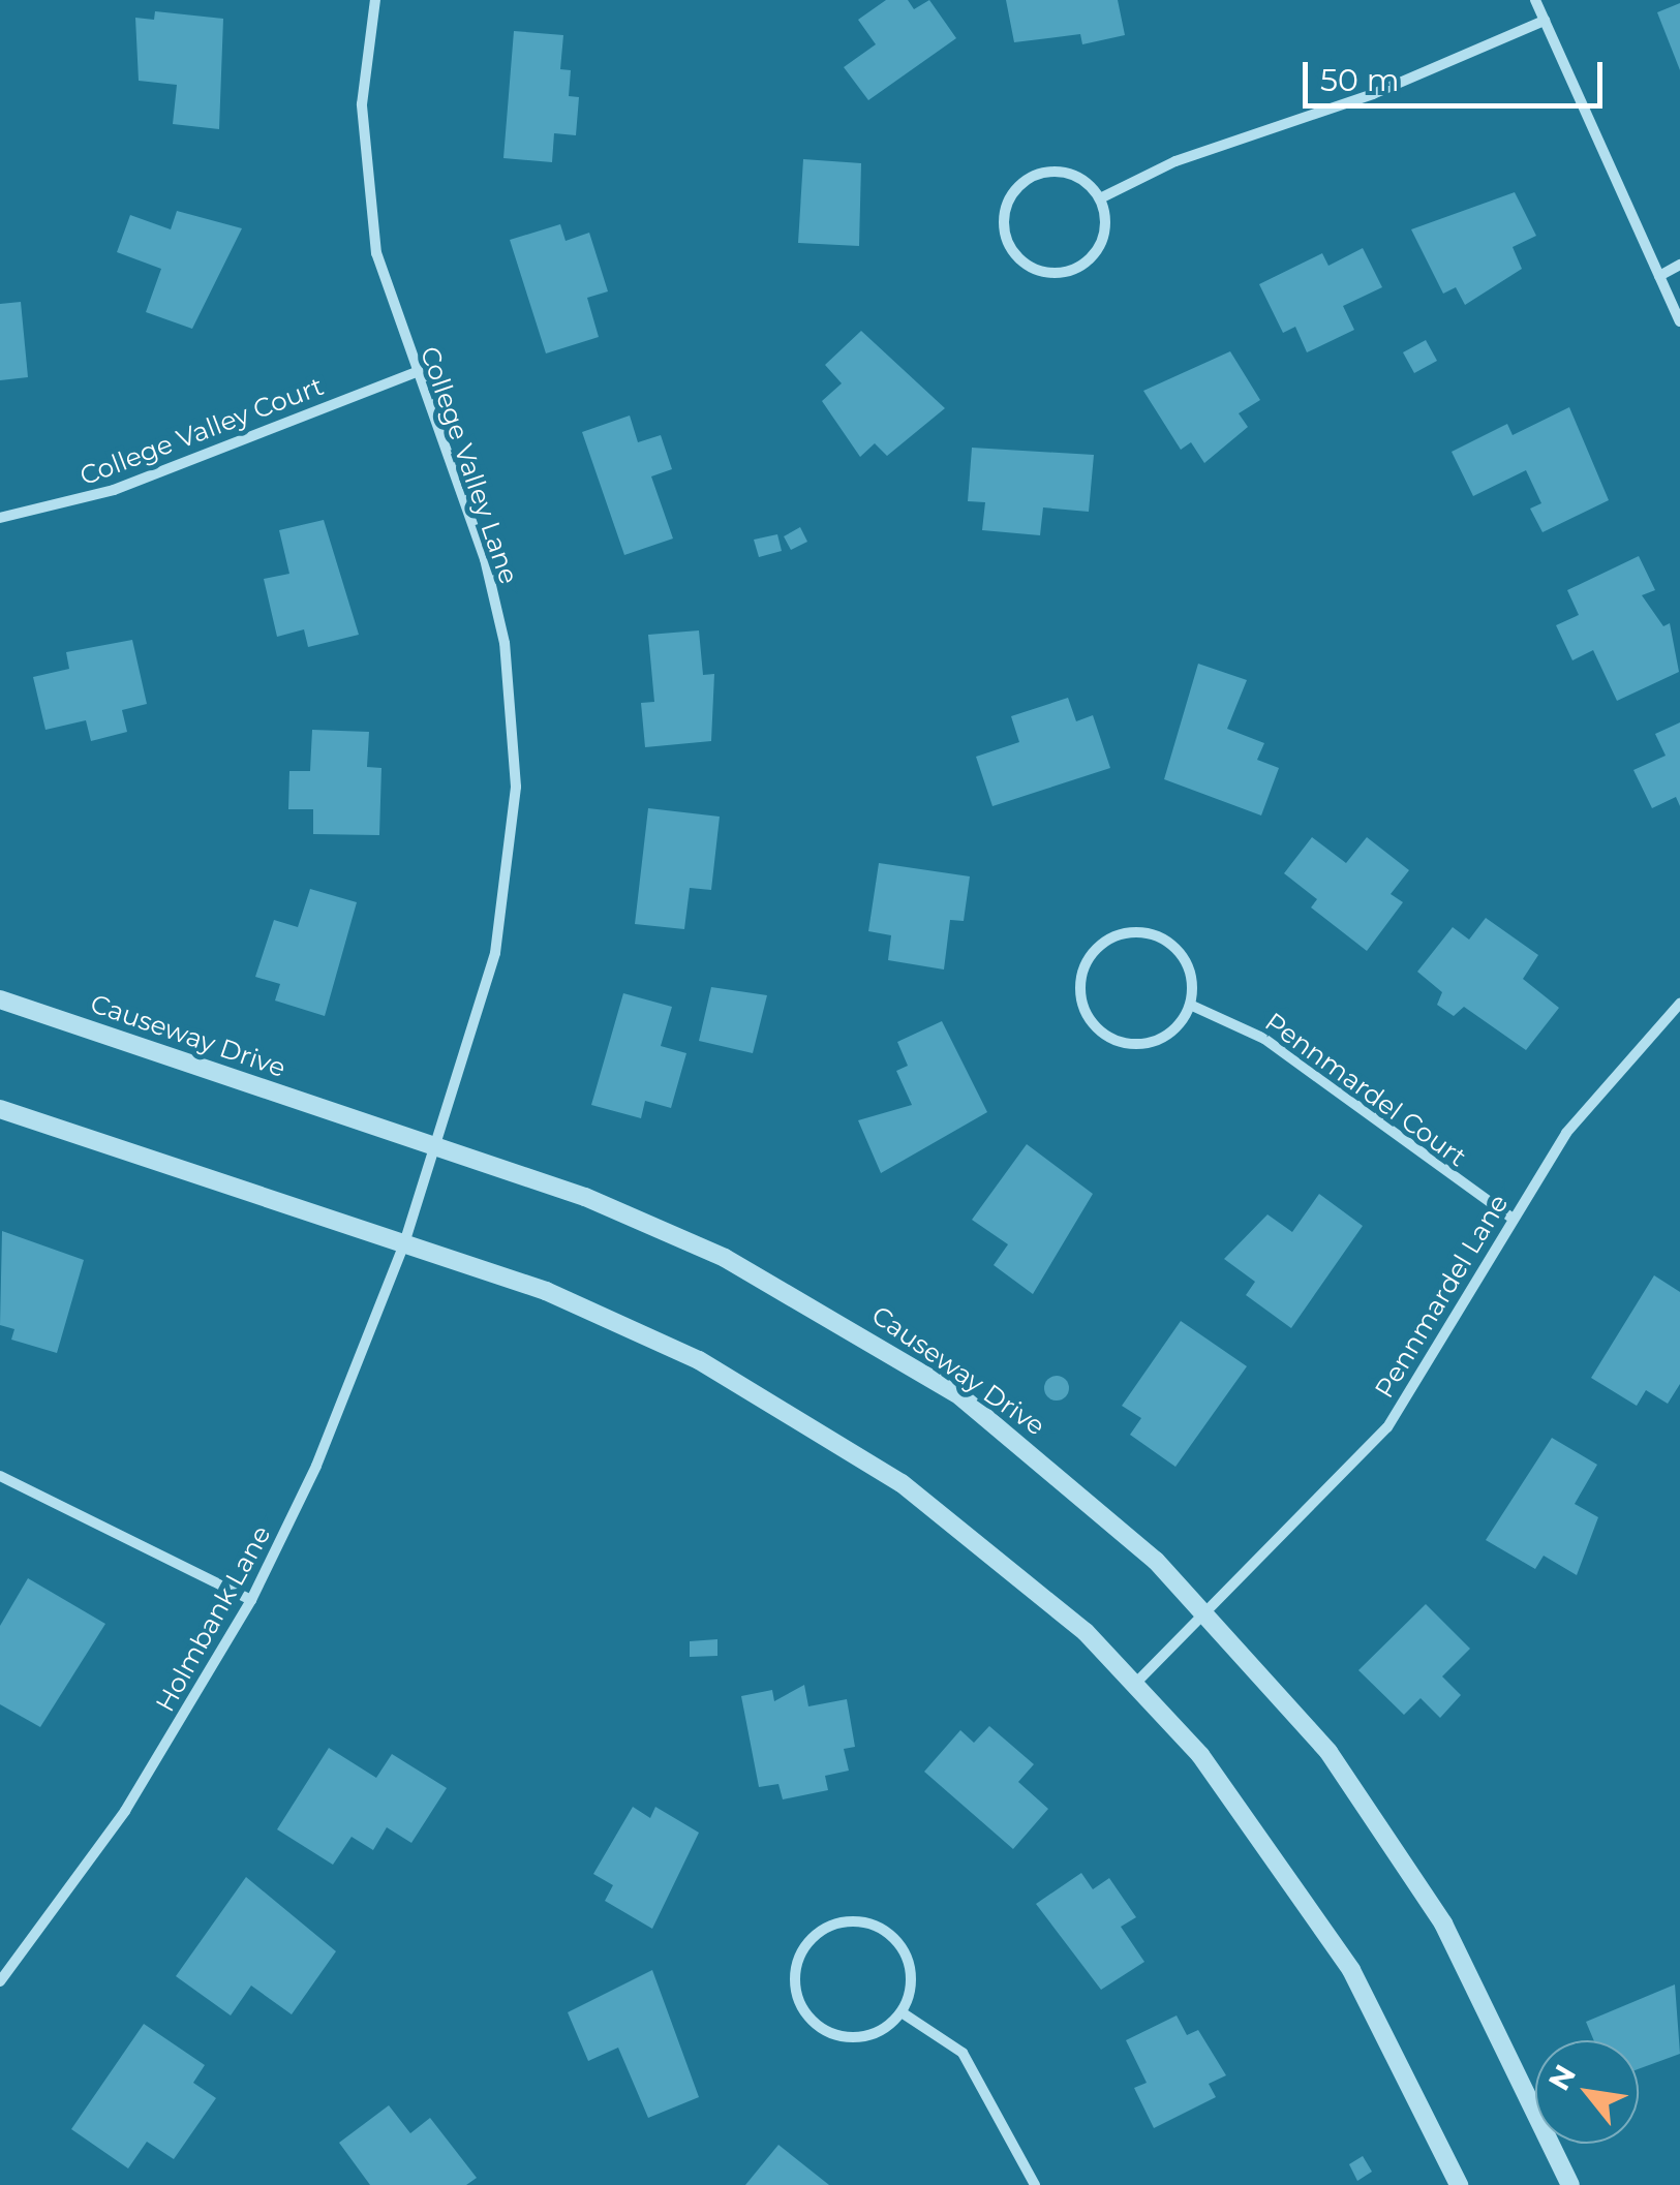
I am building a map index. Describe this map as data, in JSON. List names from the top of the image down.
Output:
{
  "streets": {
    "street": [
      "College Valley Court",
      "College Valley Lane",
      "Causeway Drive",
      "Pennmardel Court",
      "Pennmardel Lane",
      "Holmbank Lane"
    ]
  },
  "crossings": [
    ["College Valley Court", "College Valley Lane"],
    ["College Valley Lane", "Causeway Drive"],
    ["College Valley Lane", "Holmbank Lane"],
    ["Causeway Drive", "Pennmardel Lane"],
    ["Pennmardel Court", "Pennmardel Lane"]
  ],
  "scale_bar": "50 m",
  "north": "top left"
}
